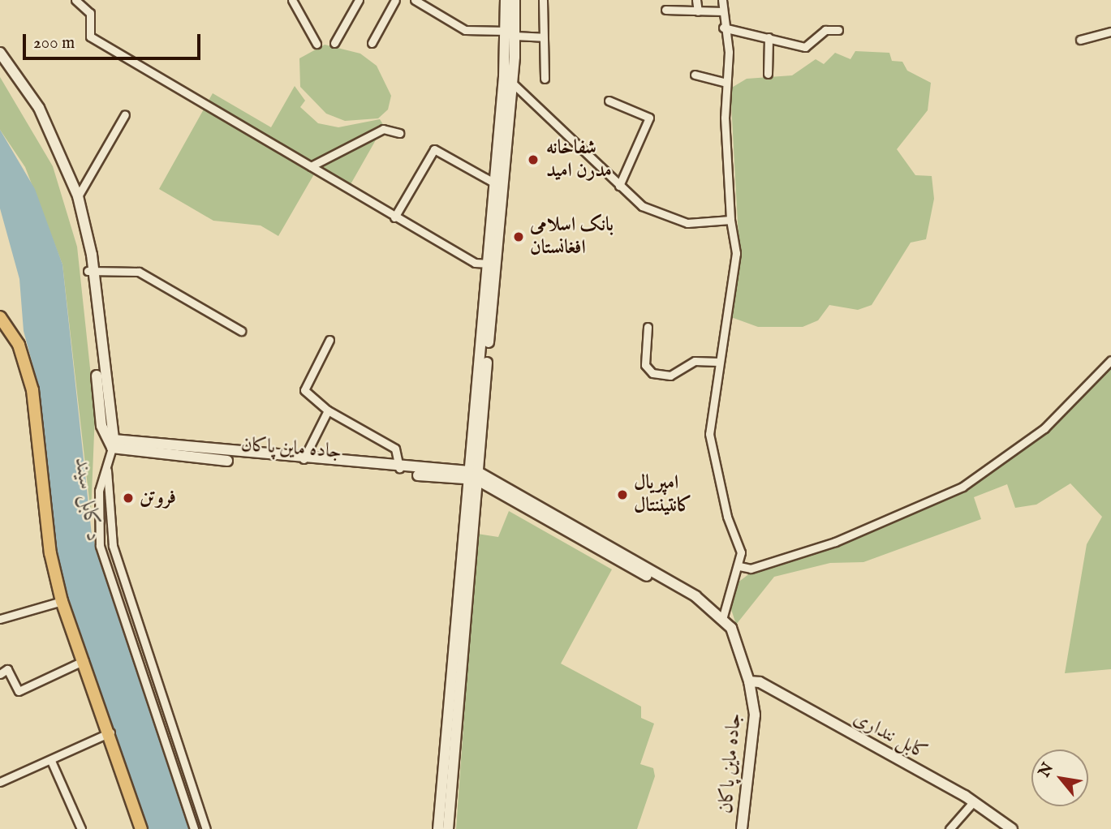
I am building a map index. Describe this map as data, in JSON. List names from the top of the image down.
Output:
{
  "streets": {
    "main road": ["جاده ماین پاکان", "کابل ننداری"]
  },
  "crossings": [
    ["جاده ماین پاکان", "کابل ننداری"]
  ],
  "water": ["د کابل سيند"],
  "places": [
    "شفاخانه مدرن امید",
    "بانک اسلامی افغانستان",
    "امپریال کانتیننتال",
    "فروتن"
  ],
  "scale_bar": "200 m",
  "north": "top left"
}
